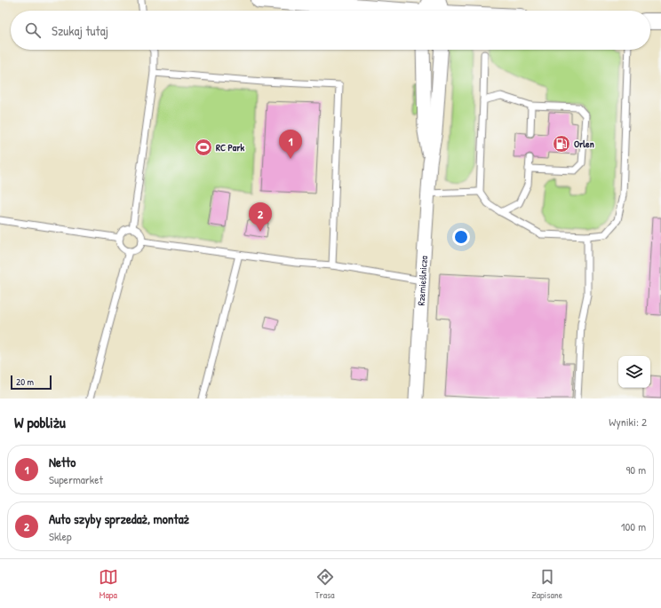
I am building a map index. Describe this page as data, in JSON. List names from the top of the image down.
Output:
{
  "streets": {
    "street": ["Rzemieślnicza"]
  },
  "places": {
    "fuel station": ["Orlen"],
    "sports": ["RC Park"]
  },
  "scale_bar": "20 m",
  "page": {
    "search": "Szukaj tutaj",
    "pins": ["1", "2"],
    "scale": "20 m",
    "heading": ["W pobliżu", "Wyniki: 2"],
    "list": [
      {
        "mark": "1",
        "name": "Netto",
        "note": "Supermarket",
        "value": "90 m"
      },
      {
        "mark": "2",
        "name": "Auto szyby sprzedaż, montaż",
        "note": "Sklep",
        "value": "100 m"
      }
    ],
    "nav": ["Mapa", "Trasa", "Zapisane"]
  }
}
